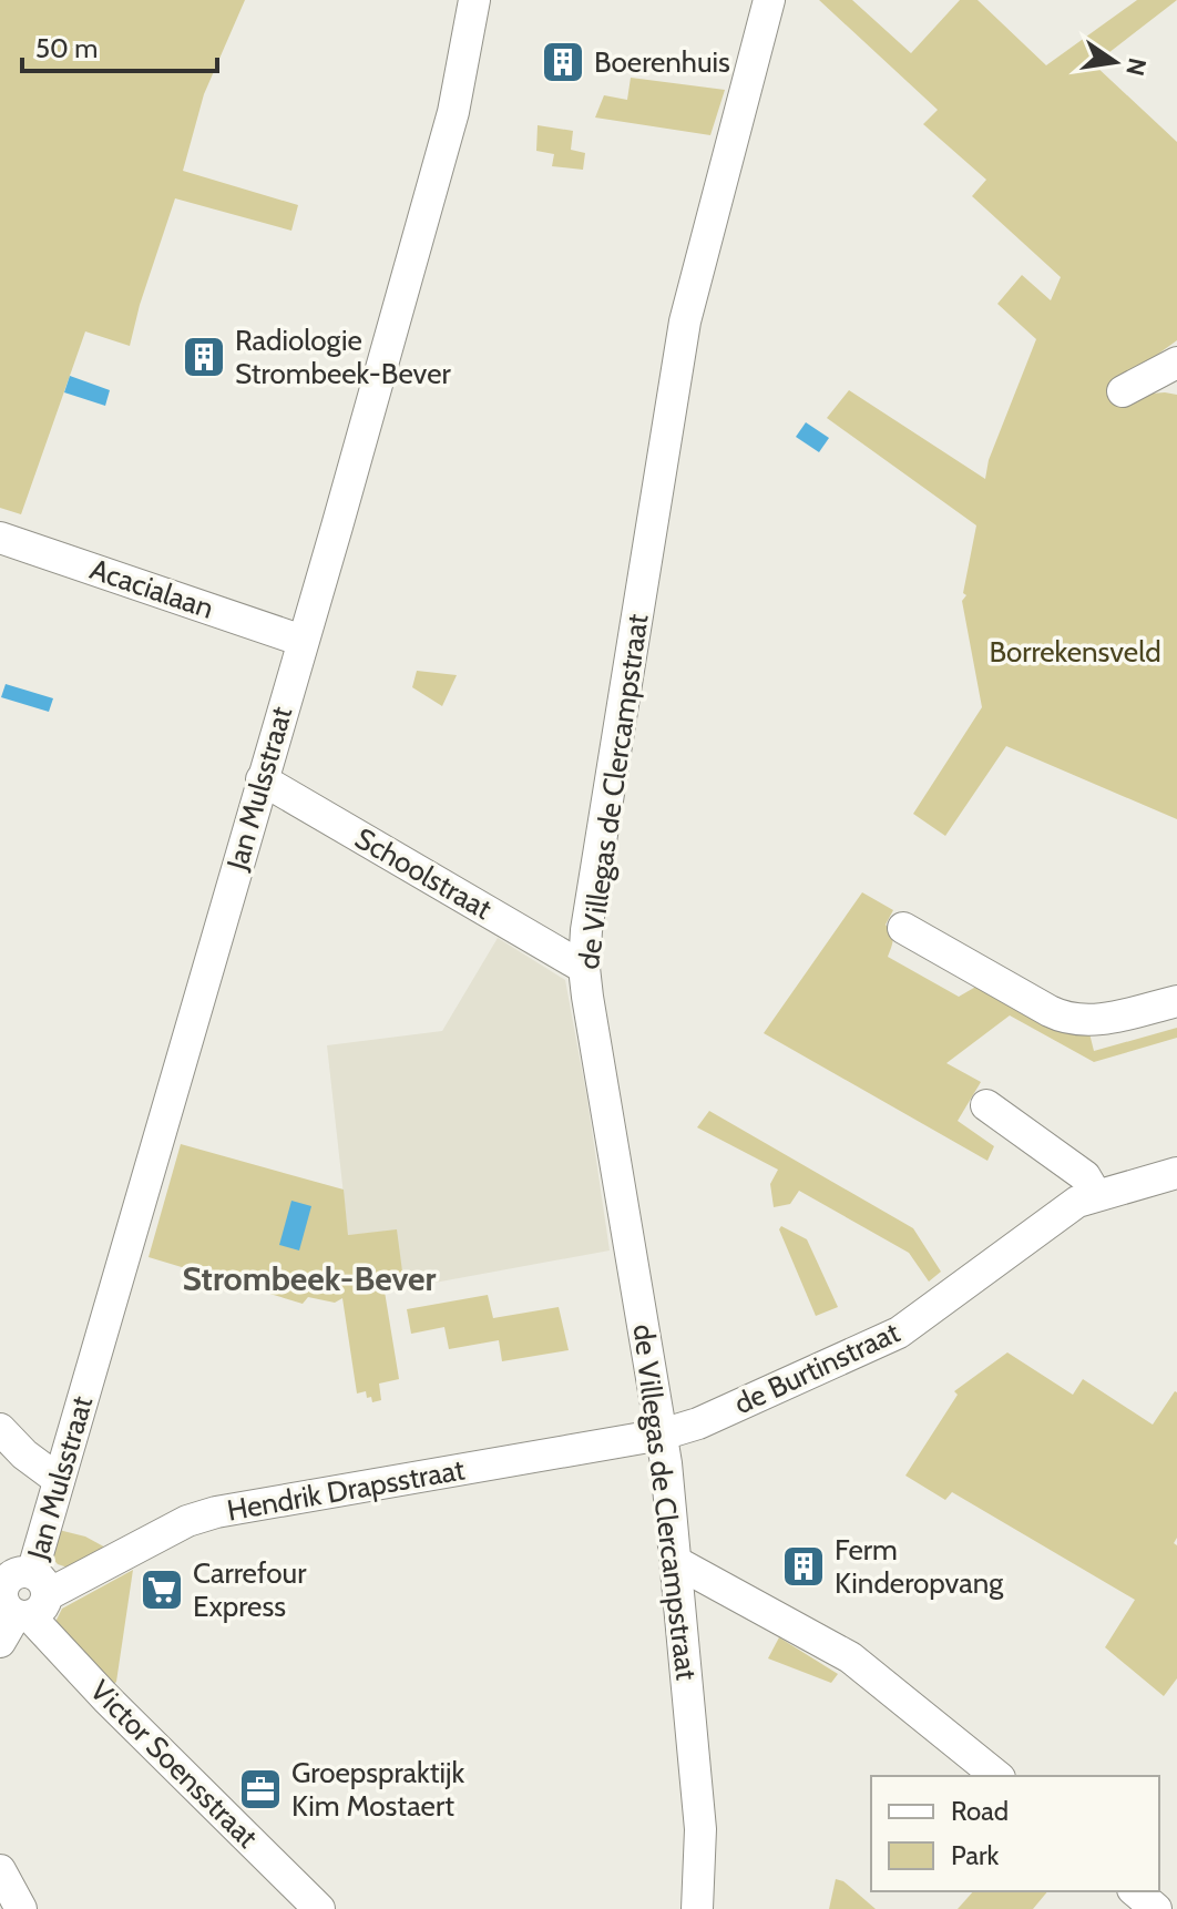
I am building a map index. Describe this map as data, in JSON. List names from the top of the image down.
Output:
{
  "streets": {
    "street": [
      "Acacialaan",
      "Jan Mulsstraat",
      "de Villegas de Clercampstraat",
      "Schoolstraat",
      "de Burtinstraat",
      "Hendrik Drapsstraat",
      "Victor Soensstraat"
    ]
  },
  "crossings": [
    ["Acacialaan", "Jan Mulsstraat"],
    ["Jan Mulsstraat", "Schoolstraat"],
    ["Jan Mulsstraat", "Hendrik Drapsstraat"],
    ["Jan Mulsstraat", "Victor Soensstraat"],
    ["de Villegas de Clercampstraat", "Schoolstraat"],
    ["de Villegas de Clercampstraat", "de Burtinstraat"],
    ["de Villegas de Clercampstraat", "Hendrik Drapsstraat"],
    ["de Burtinstraat", "Hendrik Drapsstraat"],
    ["Hendrik Drapsstraat", "Victor Soensstraat"]
  ],
  "districts": ["Strombeek-Bever"],
  "parks": ["Borrekensveld"],
  "places": {
    "building": ["Boerenhuis", "Radiologie Strombeek-Bever", "Ferm Kinderopvang"],
    "supermarket": ["Carrefour Express"],
    "office": ["Groepspraktijk Kim Mostaert"]
  },
  "legend": ["Road", "Park"],
  "scale_bar": "50 m",
  "north": "right"
}
